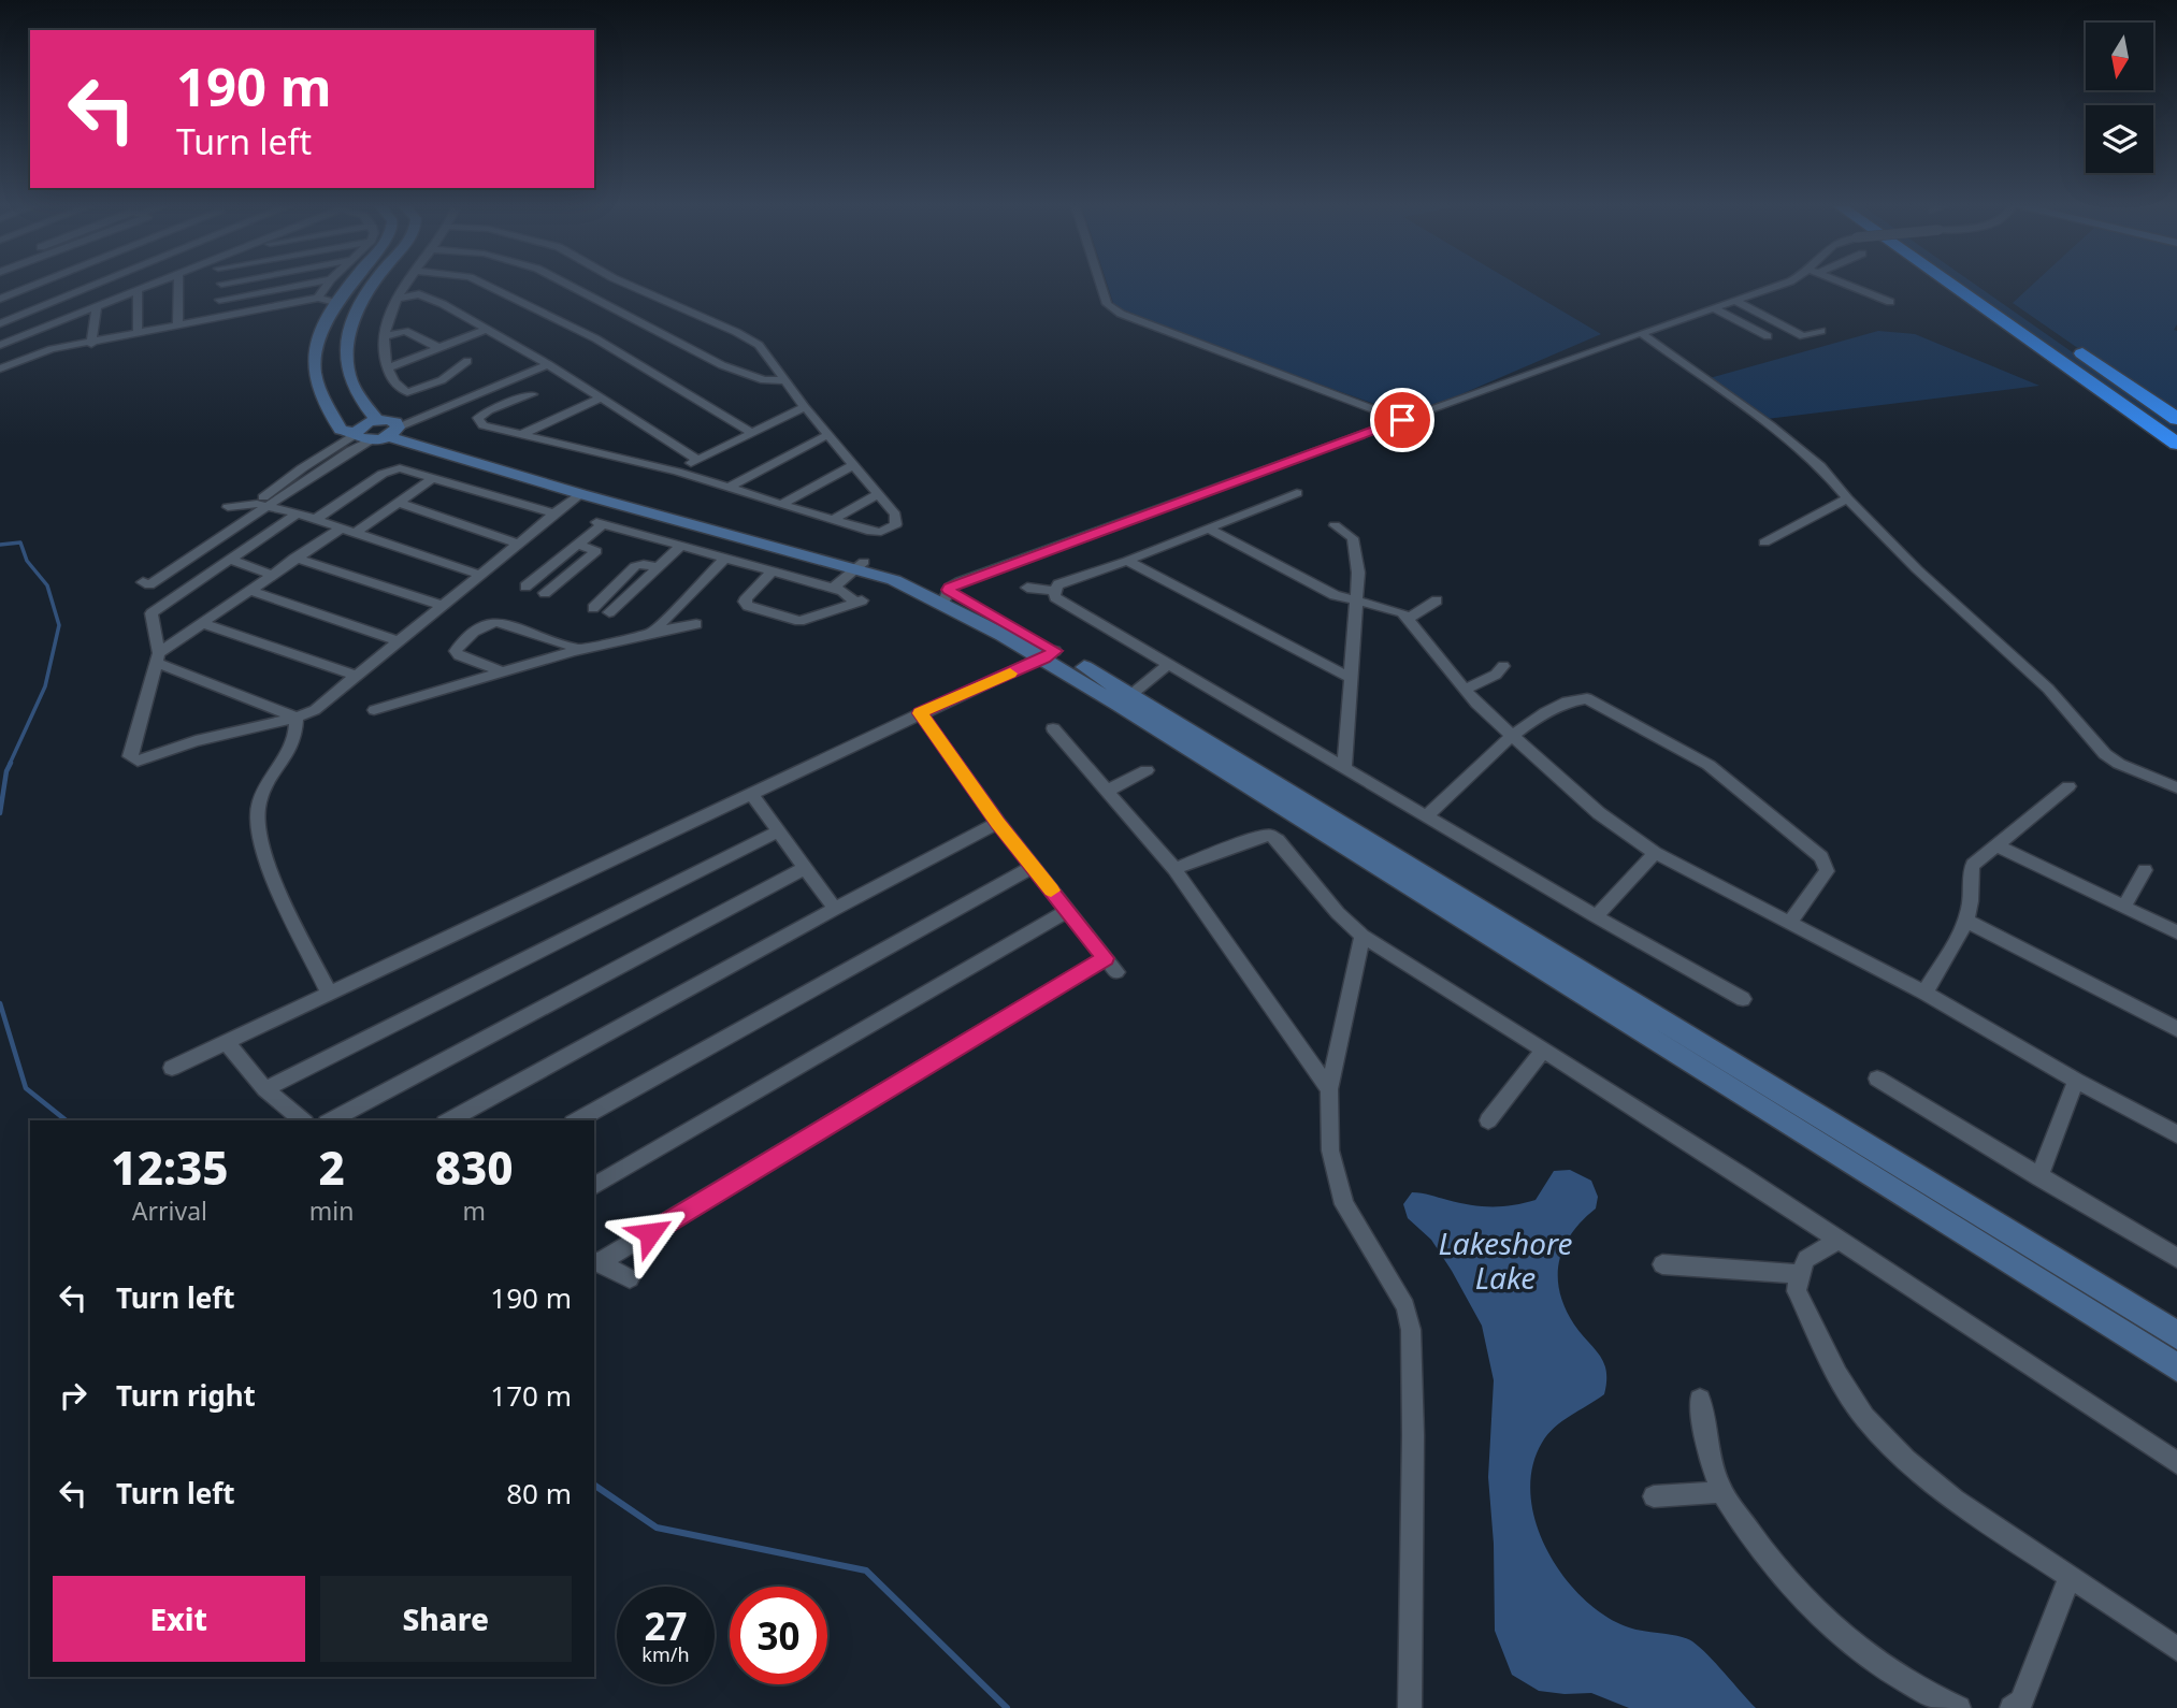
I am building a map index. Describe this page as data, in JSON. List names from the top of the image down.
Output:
{
  "water": ["Lakeshore Lake"],
  "north": "bottom",
  "page": {
    "turn": ["190 m", "Turn left"],
    "eta": [
      "12:35",
      "Arrival",
      "2",
      "min",
      "830",
      "m"
    ],
    "list": [
      {
        "name": "Turn left",
        "value": "190 m"
      },
      {
        "name": "Turn right",
        "value": "170 m"
      },
      {
        "name": "Turn left",
        "value": "80 m"
      }
    ],
    "buttons": ["Exit", "Share"],
    "speed": "27 km/h",
    "limit": "30"
  }
}
